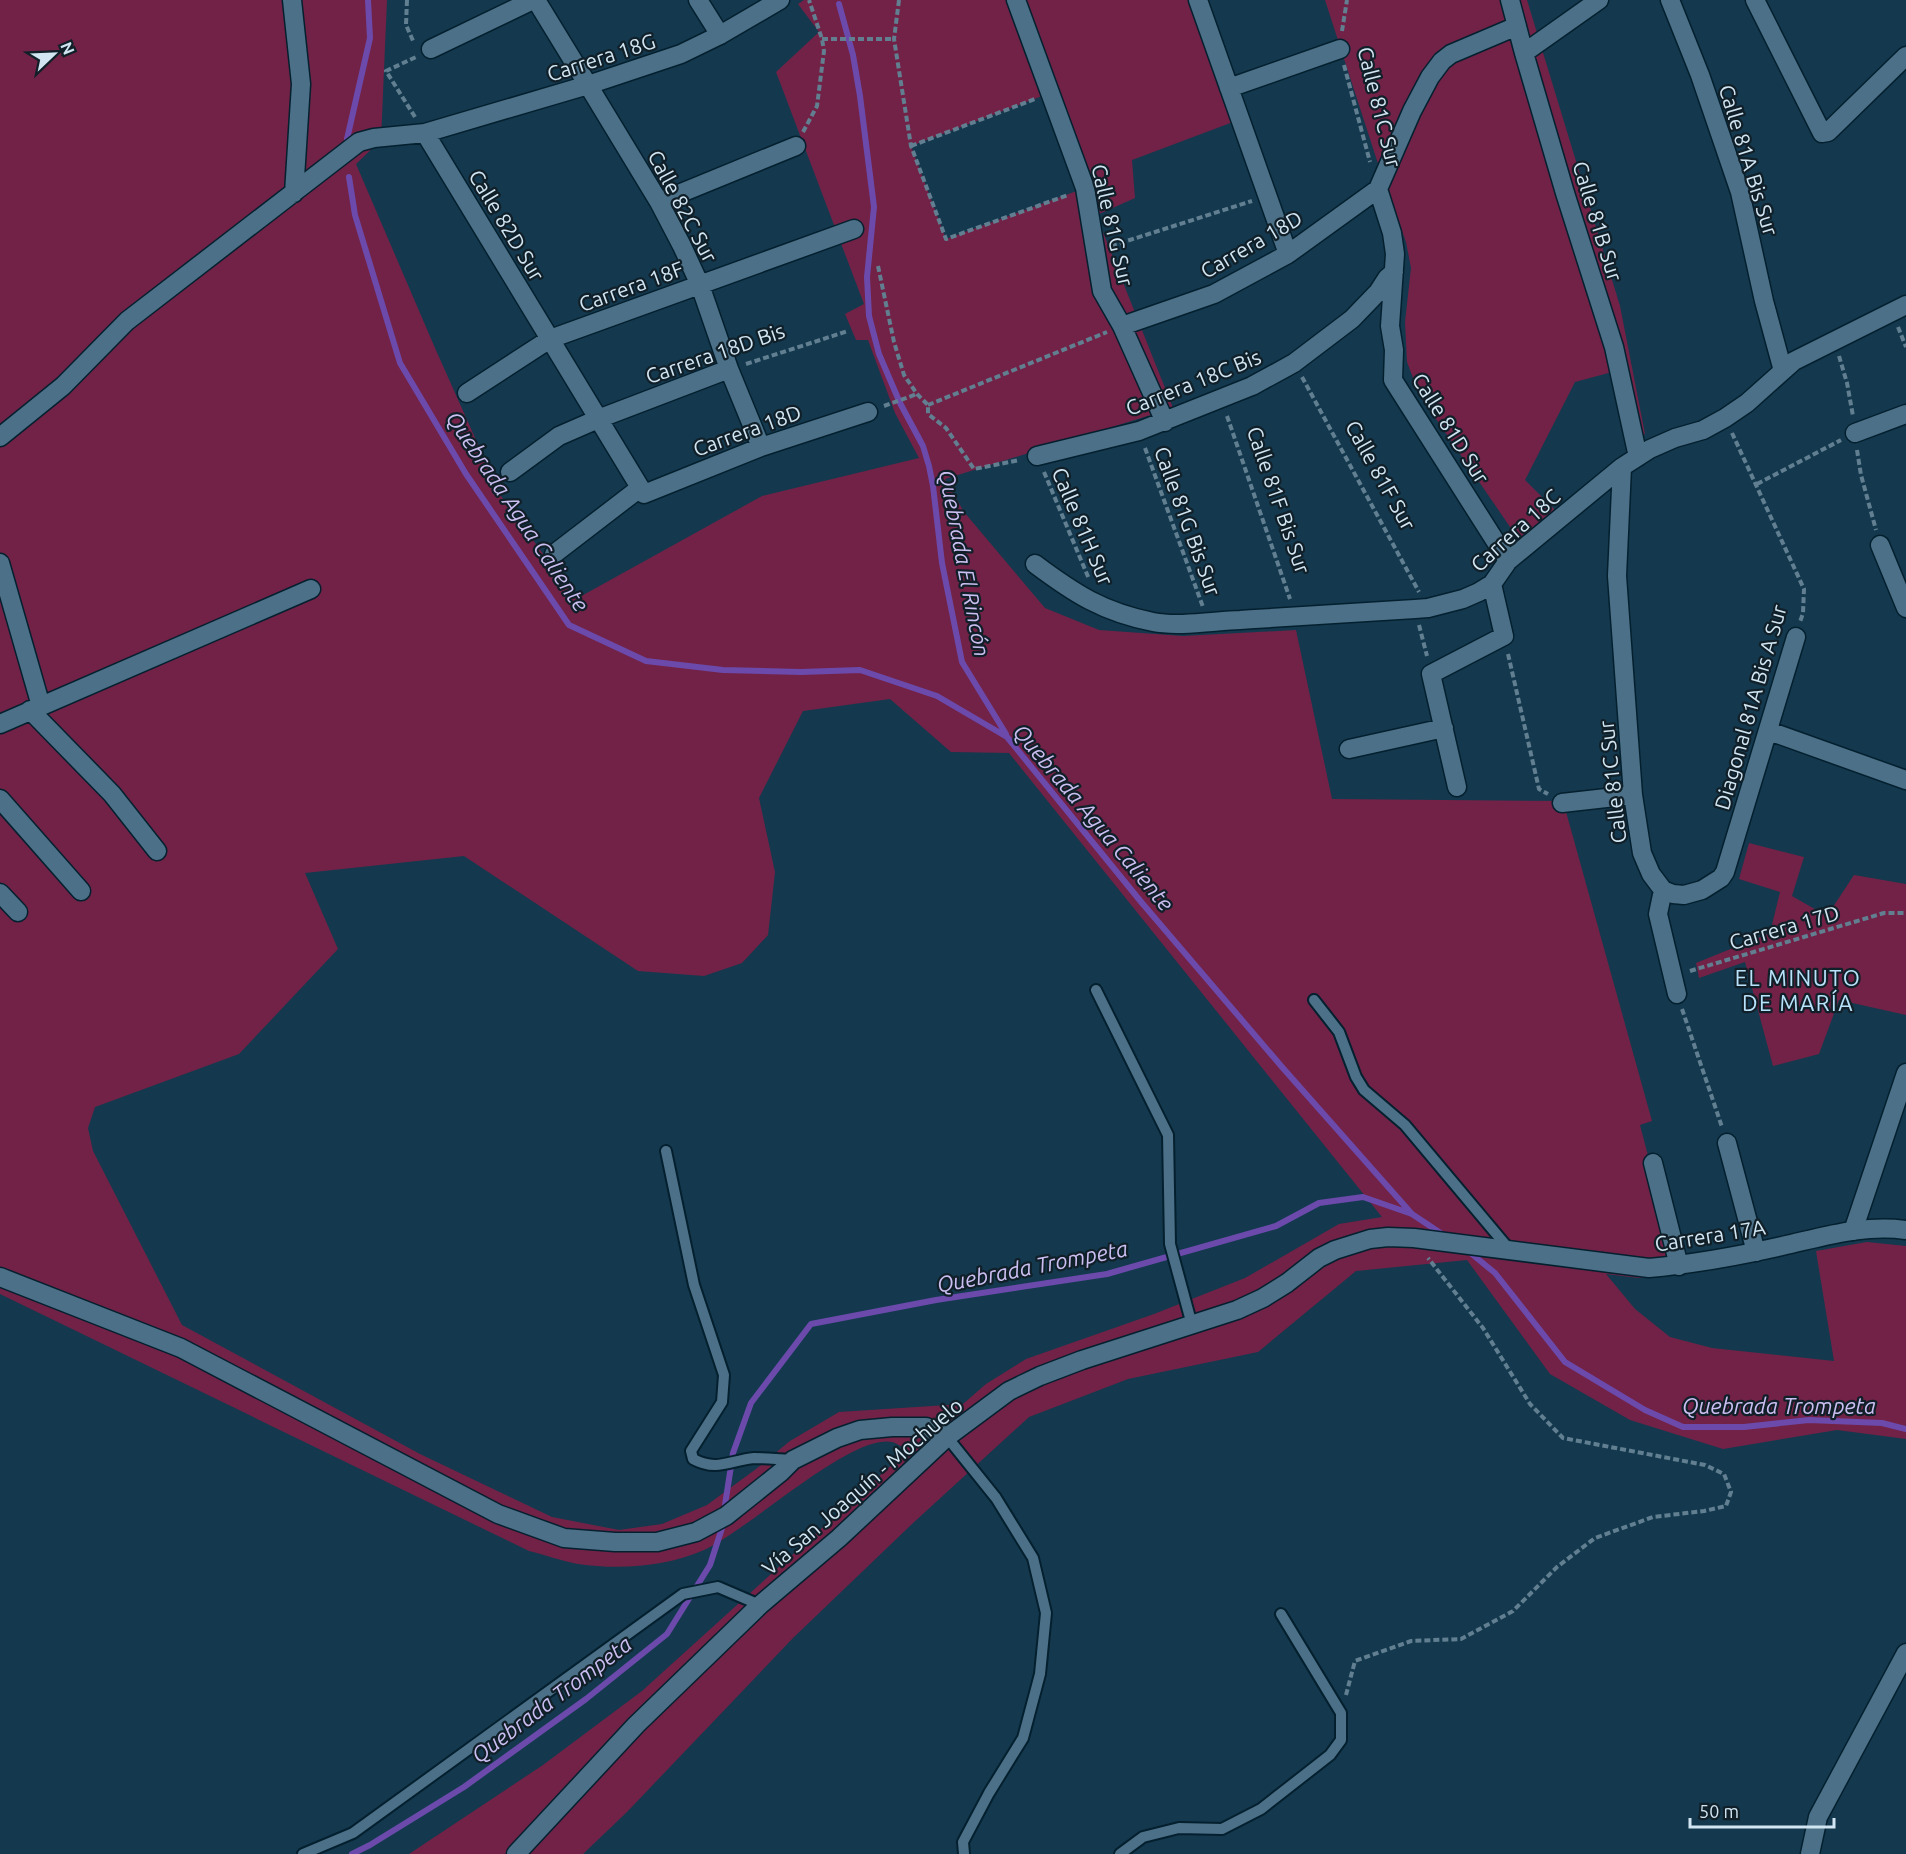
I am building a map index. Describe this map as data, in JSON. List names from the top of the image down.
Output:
{
  "streets": {
    "street": [
      "Carrera 18G",
      "Calle 81C Sur",
      "Calle 81A Bis Sur",
      "Calle 82C Sur",
      "Calle 81B Sur",
      "Calle 82D Sur",
      "Calle 81G Sur",
      "Carrera 18D",
      "Carrera 18F",
      "Carrera 18D Bis",
      "Carrera 18C Bis",
      "Calle 81D Sur",
      "Carrera 18C",
      "Diagonal 81A Bis A Sur",
      "Carrera 17A",
      "Vía San Joaquín - Mochuelo"
    ],
    "path": [
      "Calle 81F Sur",
      "Calle 81F Bis Sur",
      "Calle 81G Bis Sur",
      "Calle 81H Sur",
      "Carrera 17D"
    ]
  },
  "crossings": [
    ["Carrera 18G", "Calle 82C Sur"],
    ["Carrera 18G", "Calle 82D Sur"],
    ["Calle 81C Sur", "Carrera 18D"],
    ["Calle 81C Sur", "Calle 81D Sur"],
    ["Calle 81C Sur", "Carrera 18C"],
    ["Calle 81C Sur", "Diagonal 81A Bis A Sur"],
    ["Calle 81A Bis Sur", "Carrera 18C"],
    ["Calle 82C Sur", "Carrera 18D"],
    ["Calle 82C Sur", "Carrera 18F"],
    ["Calle 82C Sur", "Carrera 18D Bis"],
    ["Calle 81B Sur", "Carrera 18C"],
    ["Calle 82D Sur", "Carrera 18D"],
    ["Calle 82D Sur", "Carrera 18F"],
    ["Calle 82D Sur", "Carrera 18D Bis"],
    ["Calle 81G Sur", "Carrera 18D"],
    ["Calle 81G Sur", "Carrera 18C Bis"],
    ["Carrera 18D", "Calle 81D Sur"],
    ["Carrera 18C Bis", "Calle 81D Sur"],
    ["Carrera 18C Bis", "Calle 81F Sur"],
    ["Carrera 18C Bis", "Calle 81F Bis Sur"],
    ["Carrera 18C Bis", "Calle 81G Bis Sur"],
    ["Carrera 18C Bis", "Calle 81H Sur"],
    ["Calle 81D Sur", "Carrera 18C"],
    ["Calle 81F Sur", "Carrera 18C"],
    ["Calle 81F Bis Sur", "Carrera 18C"],
    ["Calle 81G Bis Sur", "Carrera 18C"],
    ["Calle 81H Sur", "Carrera 18C"],
    ["Carrera 18C", "Diagonal 81A Bis A Sur"],
    ["Carrera 17A", "Vía San Joaquín - Mochuelo"]
  ],
  "districts": ["EL MINUTO DE MARÍA"],
  "water": ["Quebrada Agua Caliente", "Quebrada El Rincón", "Quebrada Trompeta"],
  "scale_bar": "50 m",
  "north": "top right"
}
